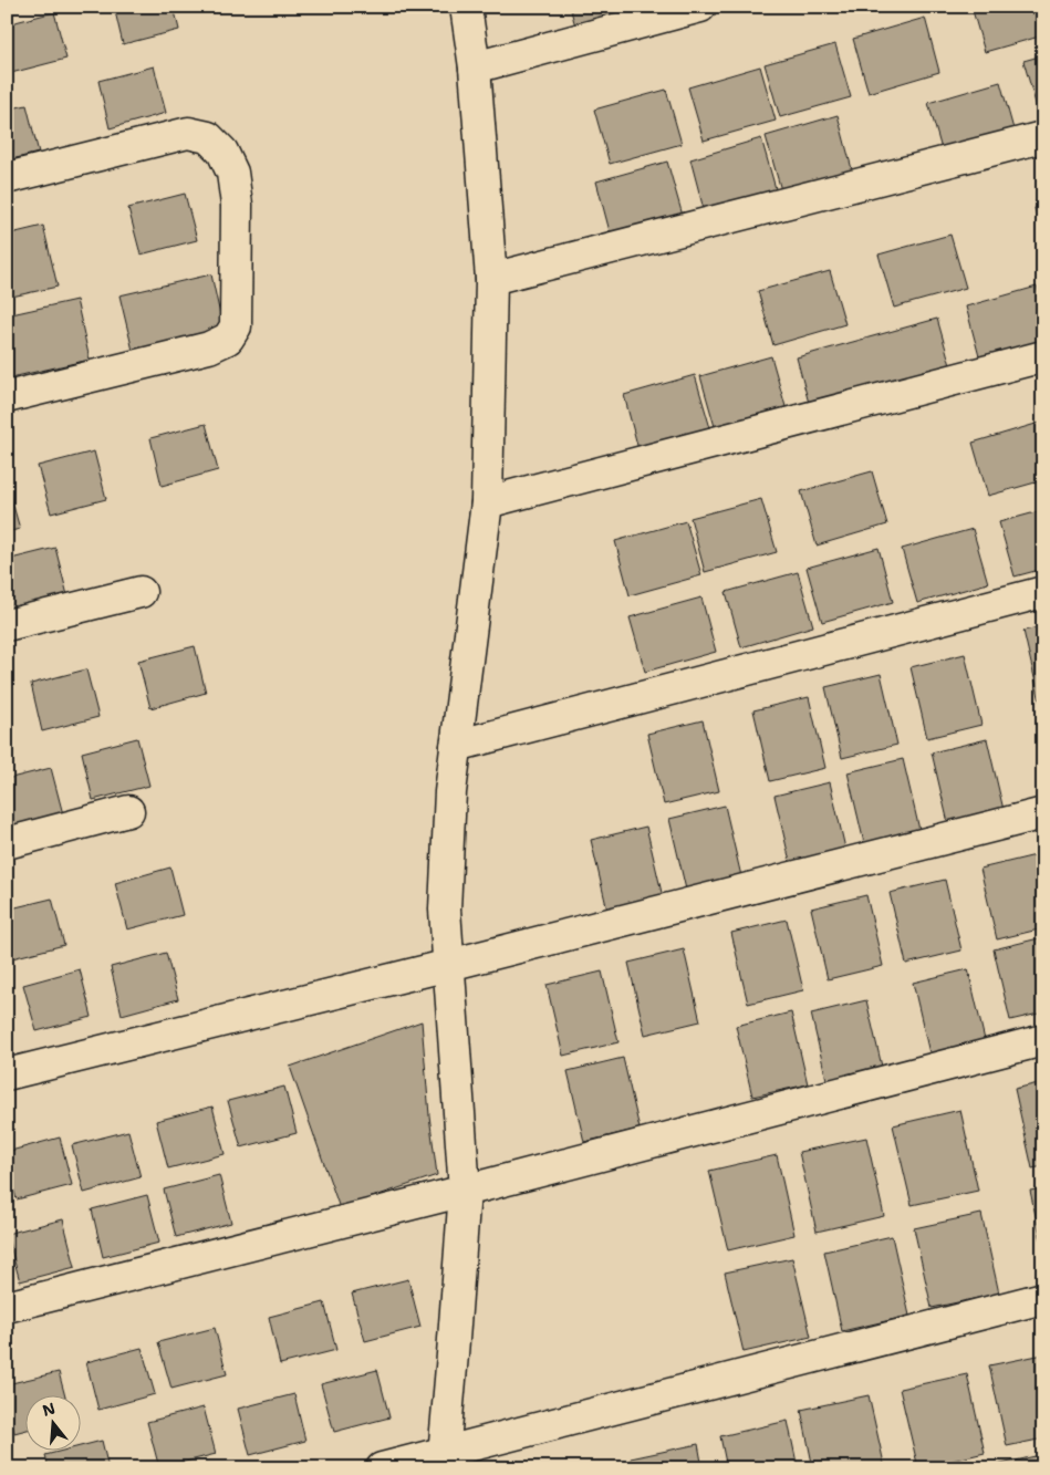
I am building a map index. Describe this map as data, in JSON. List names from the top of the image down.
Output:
{
  "north": "top"
}
